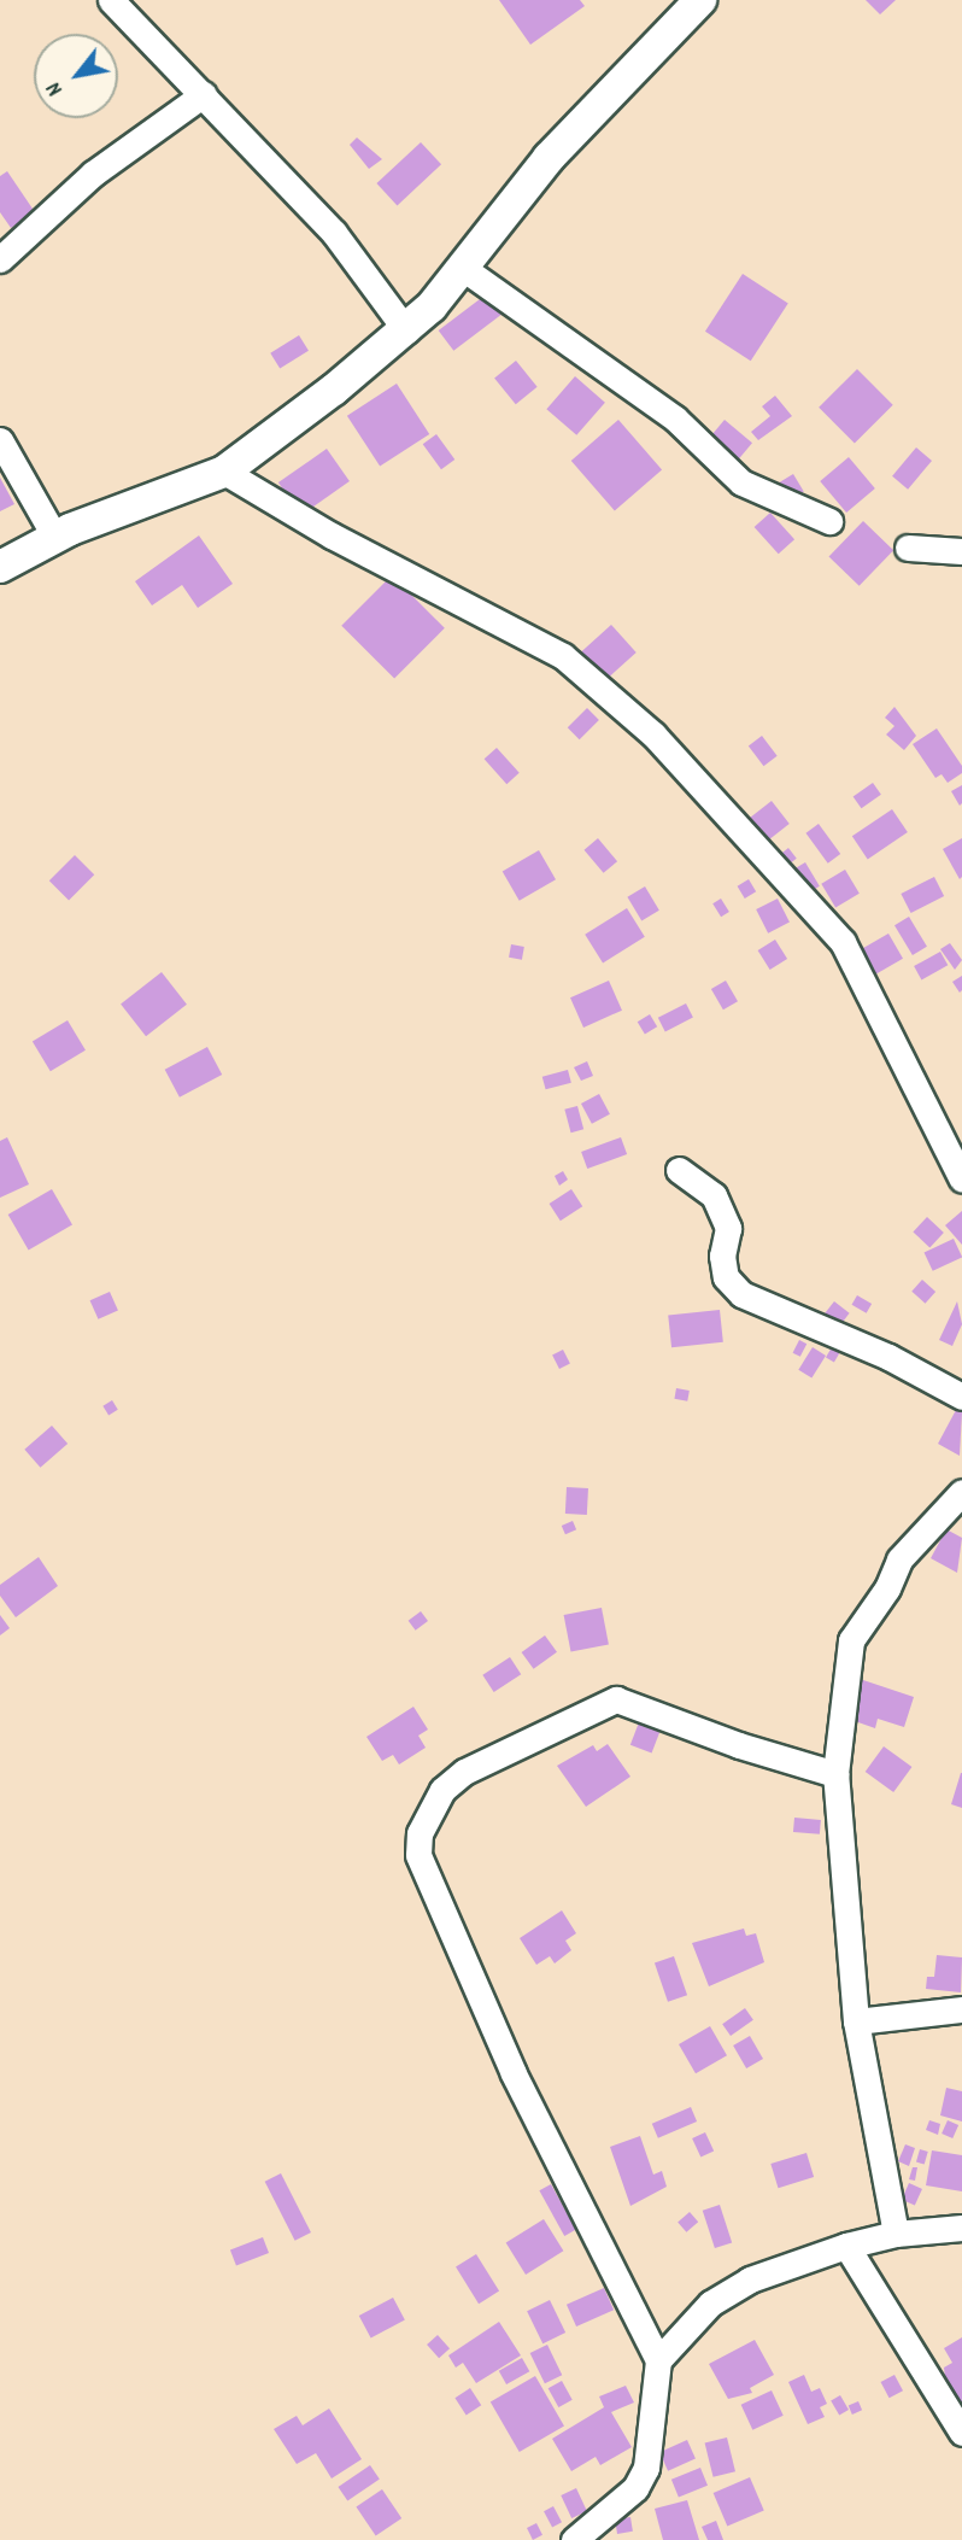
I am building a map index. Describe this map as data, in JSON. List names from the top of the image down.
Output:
{
  "north": "bottom left"
}
